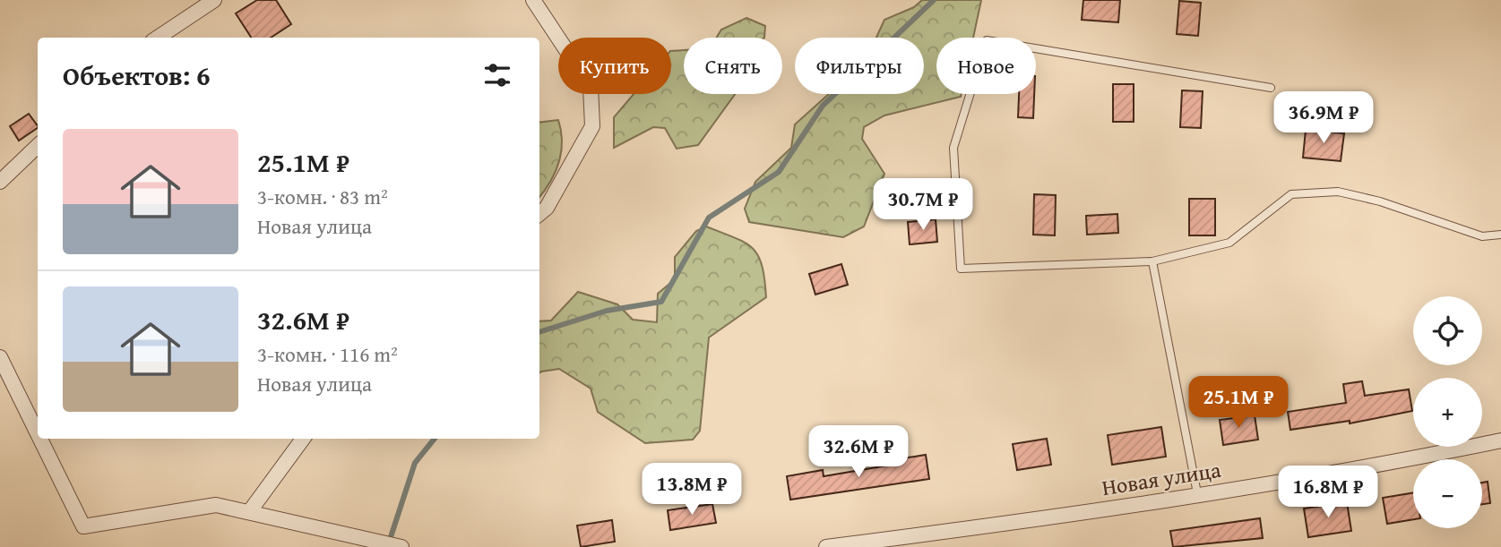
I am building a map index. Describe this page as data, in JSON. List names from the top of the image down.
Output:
{
  "streets": {
    "street": ["Новая улица"]
  },
  "page": {
    "chip": [
      "Купить",
      "Снять",
      "Фильтры",
      "Новое"
    ],
    "heading": "Объектов: 6",
    "price": [
      "36.9M ₽",
      "30.7M ₽",
      "25.1M ₽",
      "32.6M ₽",
      "13.8M ₽",
      "16.8M ₽"
    ],
    "list": [
      {
        "name": "25.1M ₽",
        "note": "3-комн. · 83 m² · Новая улица"
      },
      {
        "name": "32.6M ₽",
        "note": "3-комн. · 116 m² · Новая улица"
      }
    ],
    "map_buttons": ["+", "−"]
  }
}
